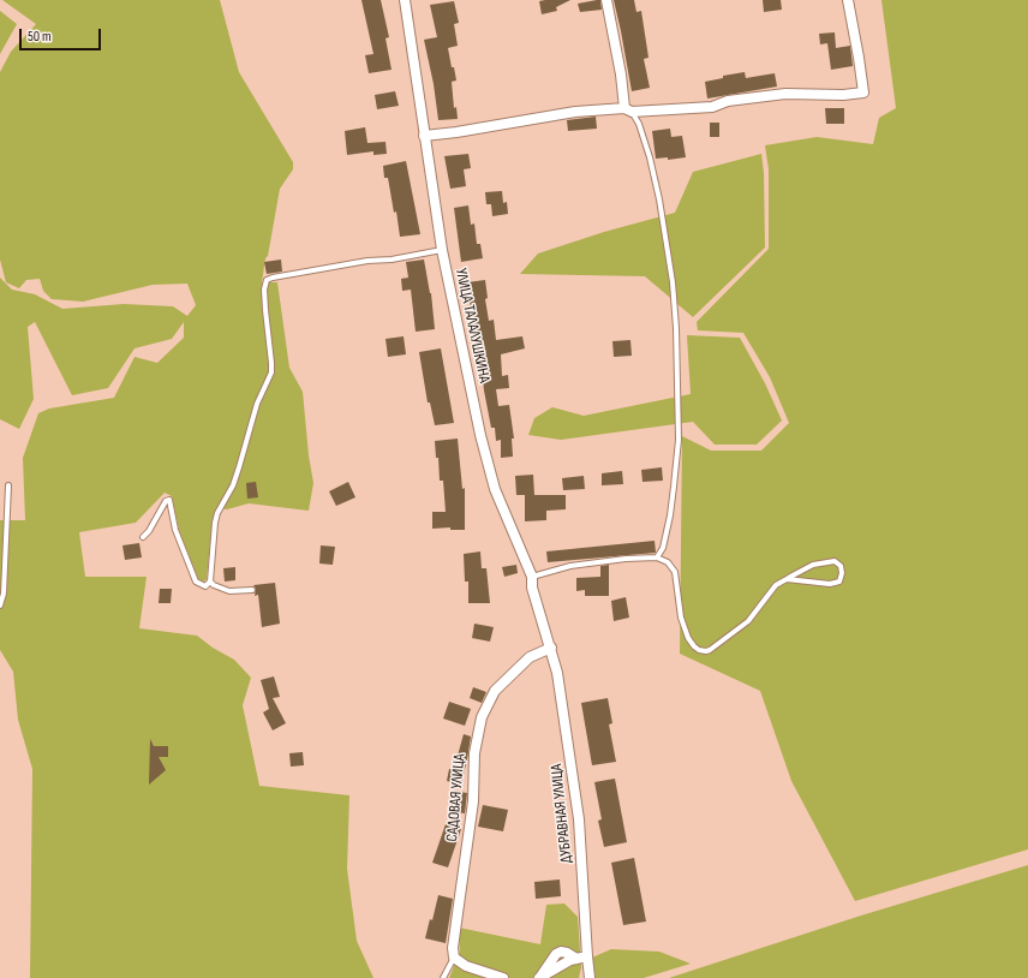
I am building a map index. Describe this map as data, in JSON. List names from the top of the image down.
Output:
{
  "streets": {
    "street": ["УЛИЦА ТАЛАЛУШКИНА", "САДОВАЯ УЛИЦА", "ДУБРАВНАЯ УЛИЦА"]
  },
  "crossings": [
    ["УЛИЦА ТАЛАЛУШКИНА", "САДОВАЯ УЛИЦА"],
    ["УЛИЦА ТАЛАЛУШКИНА", "ДУБРАВНАЯ УЛИЦА"],
    ["САДОВАЯ УЛИЦА", "ДУБРАВНАЯ УЛИЦА"]
  ],
  "scale_bar": "50 m"
}
